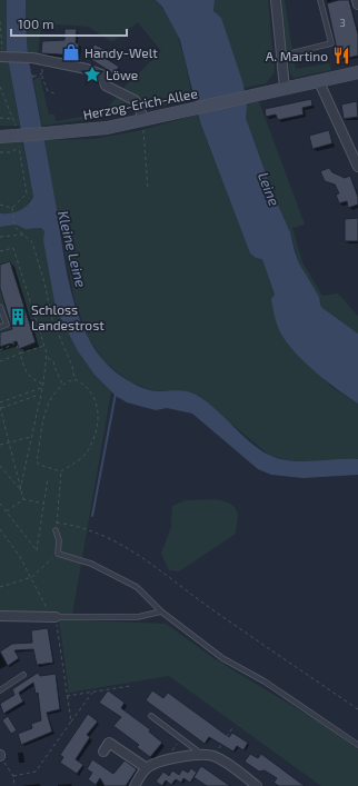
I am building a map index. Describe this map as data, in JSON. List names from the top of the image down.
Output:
{
  "streets": {
    "main road": ["Herzog-Erich-Allee"]
  },
  "water": ["Leine", "Kleine Leine"],
  "places": {
    "shop": ["Handy-Welt"],
    "restaurant": ["A. Martino"],
    "place": ["Löwe"],
    "building": ["Schloss Landestrost"]
  },
  "house_numbers": ["3"],
  "scale_bar": "100 m"
}
